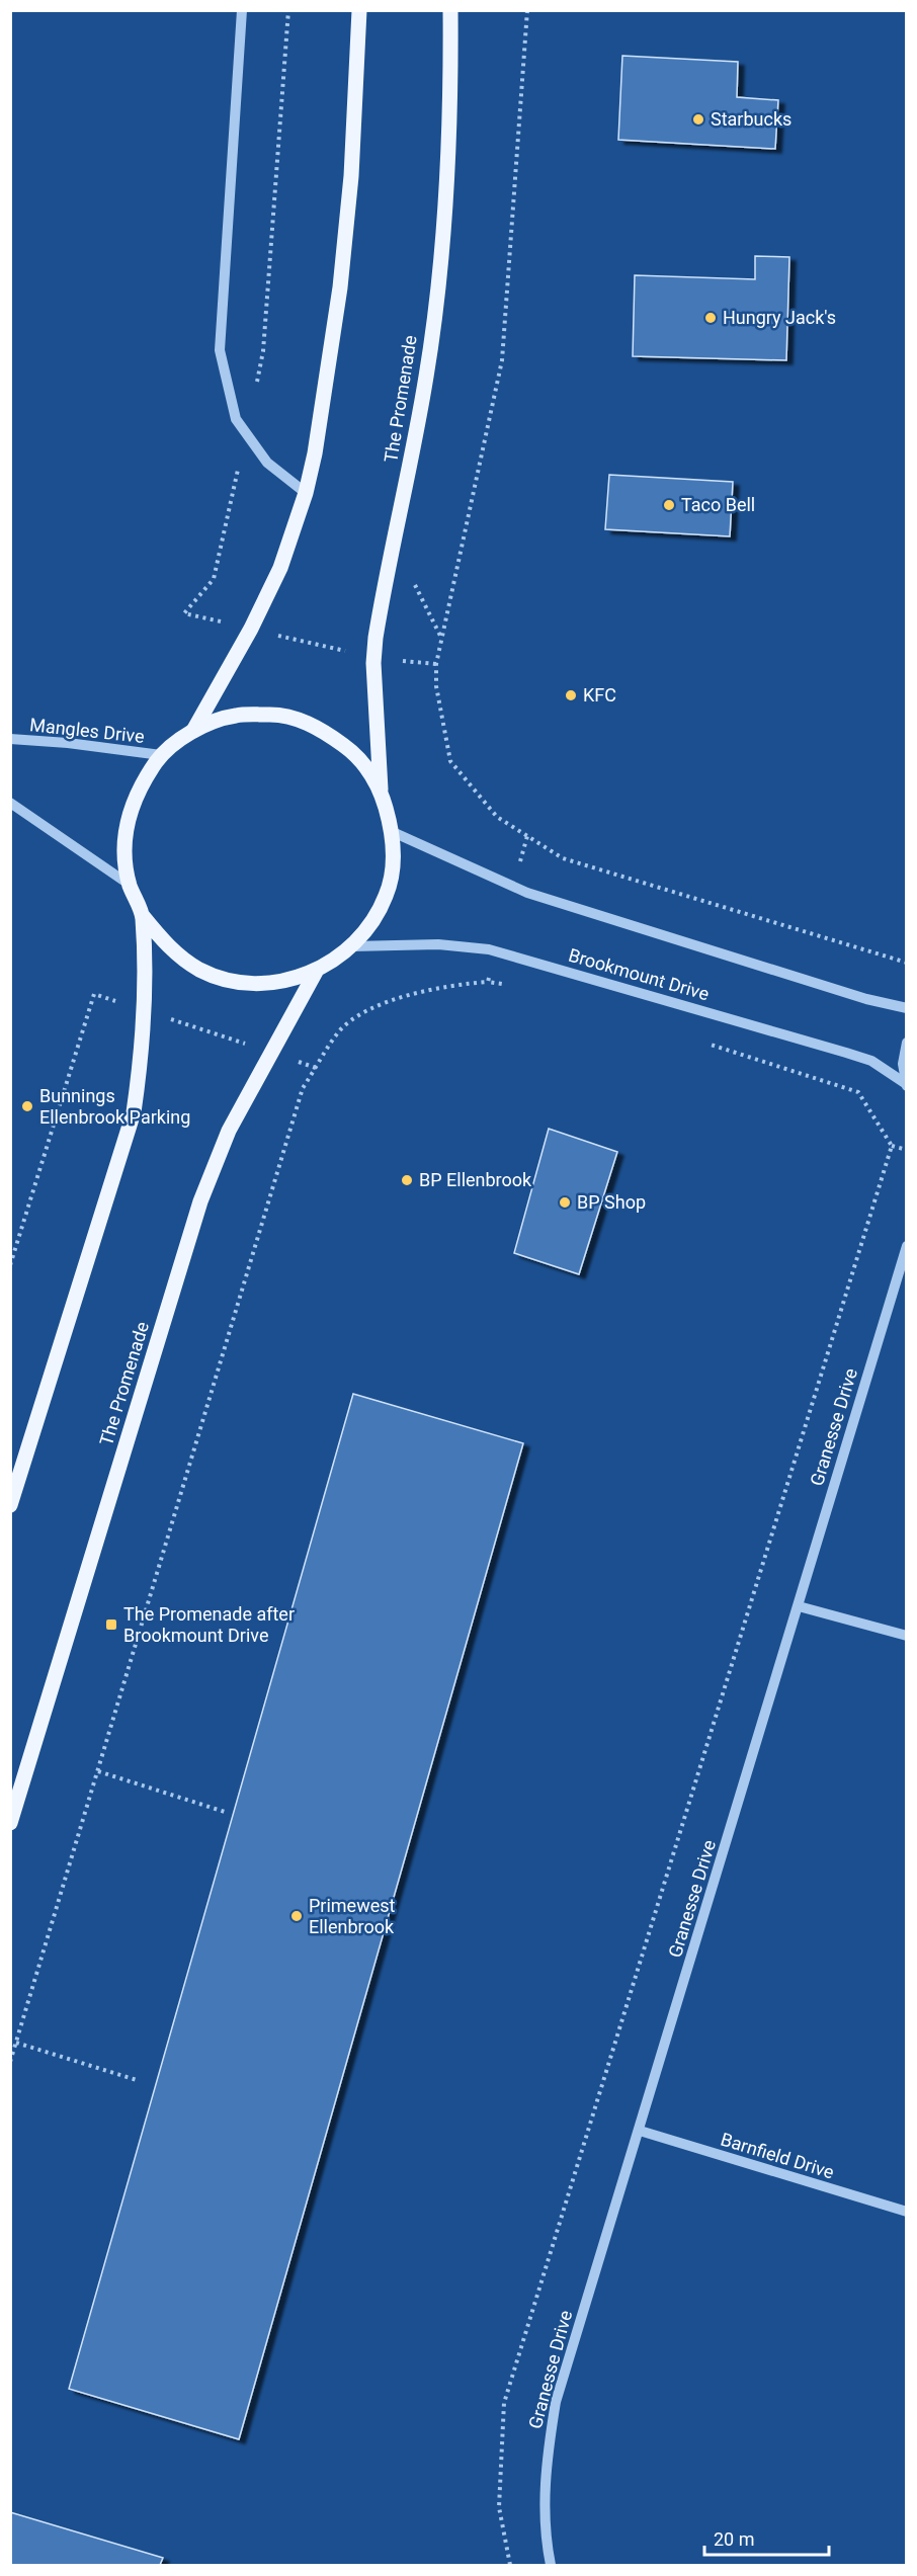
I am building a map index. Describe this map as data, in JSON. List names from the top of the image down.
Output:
{
  "streets": {
    "main road": ["The Promenade"],
    "street": [
      "Mangles Drive",
      "Brookmount Drive",
      "Granesse Drive",
      "Barnfield Drive"
    ]
  },
  "crossings": [
    ["Granesse Drive", "Barnfield Drive"]
  ],
  "places": {
    "other": [
      "Starbucks",
      "Hungry Jack's",
      "Taco Bell",
      "KFC",
      "Bunnings Ellenbrook Parking",
      "BP Ellenbrook",
      "BP Shop",
      "Primewest Ellenbrook"
    ],
    "transit": ["The Promenade after Brookmount Drive"]
  },
  "scale_bar": "20 m"
}
